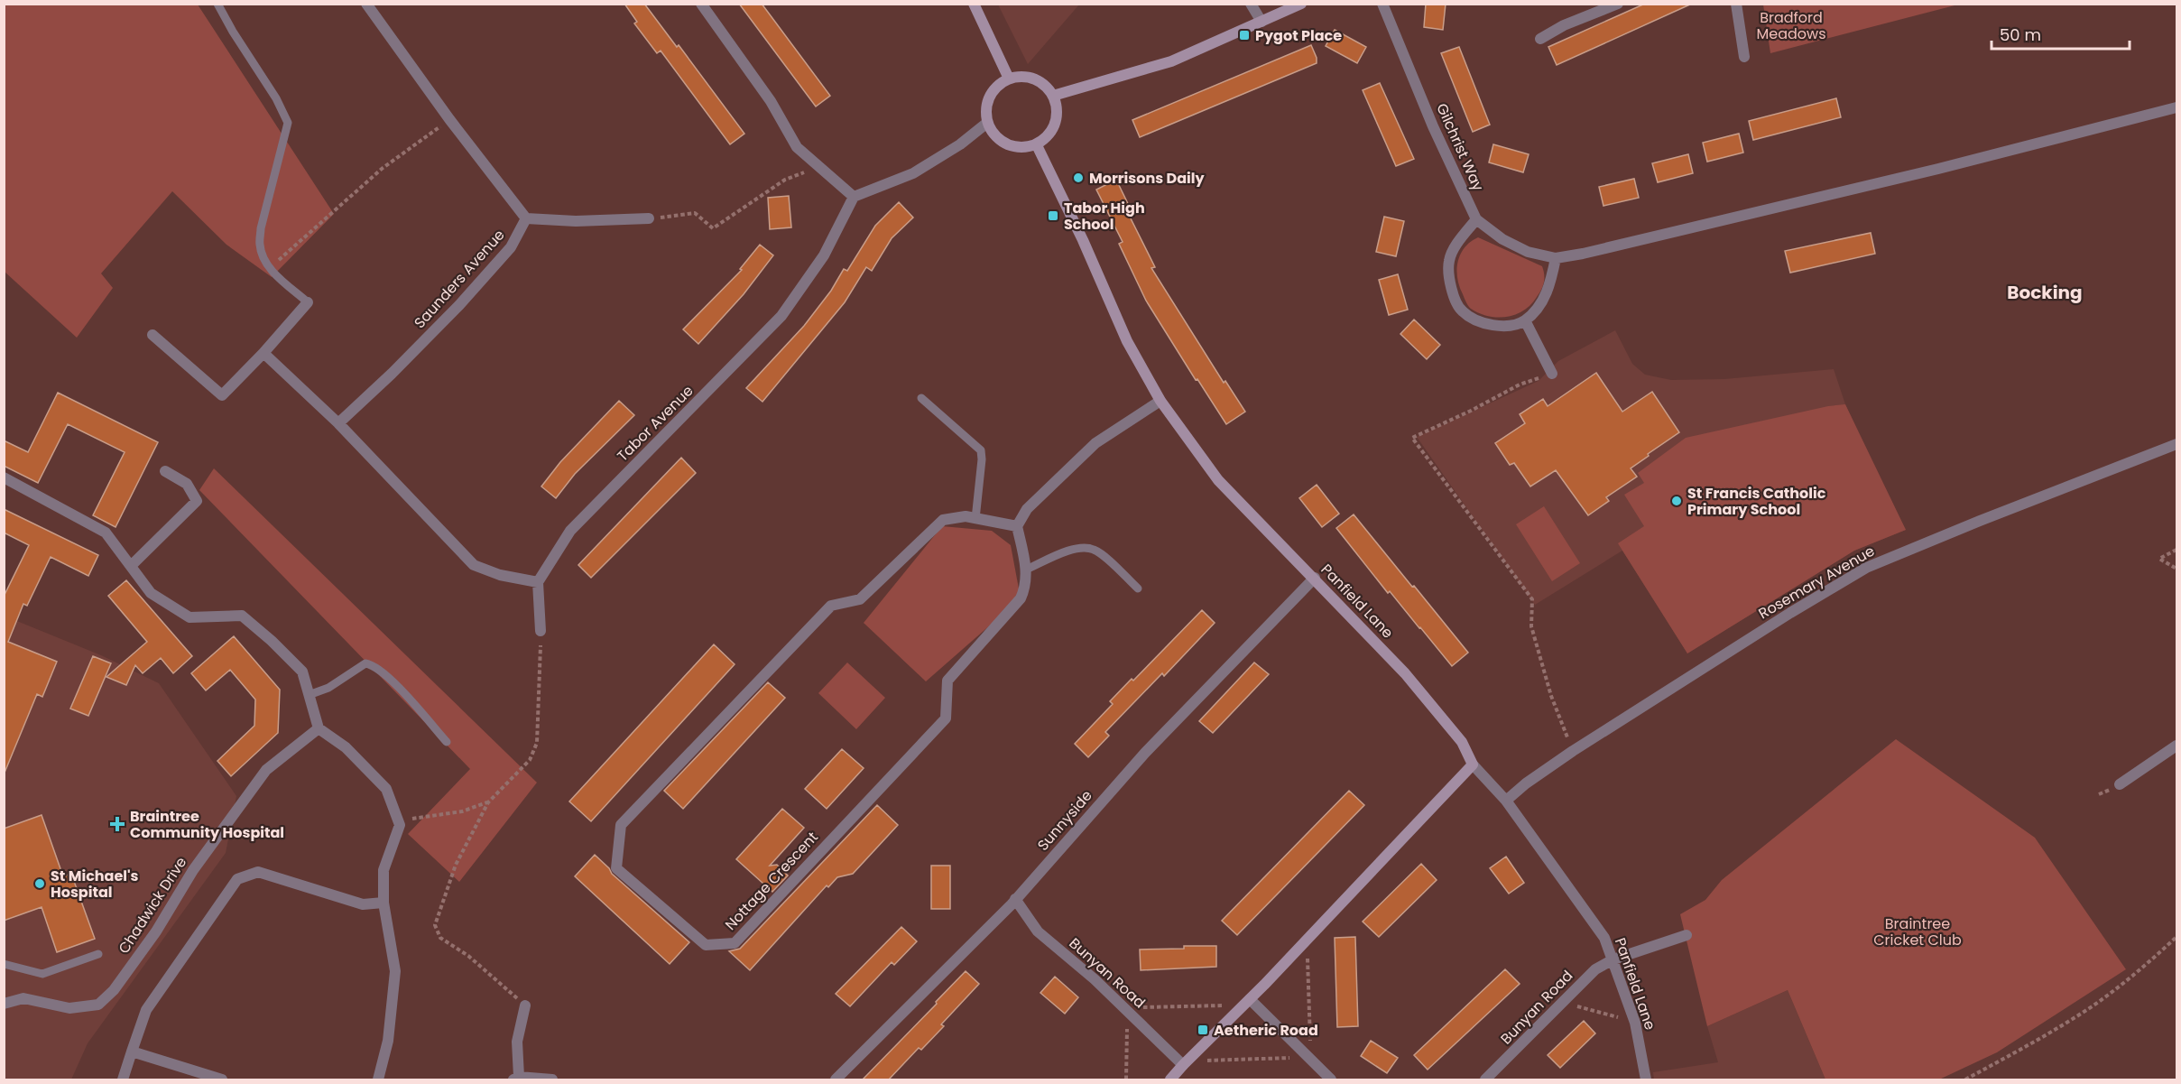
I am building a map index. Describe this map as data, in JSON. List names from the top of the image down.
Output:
{
  "streets": {
    "street": [
      "Gilchrist Way",
      "Saunders Avenue",
      "Tabor Avenue",
      "Rosemary Avenue",
      "Panfield Lane",
      "Sunnyside",
      "Nottage Crescent",
      "Chadwick Drive",
      "Bunyan Road"
    ]
  },
  "crossings": [
    ["Rosemary Avenue", "Panfield Lane"],
    ["Panfield Lane", "Sunnyside"],
    ["Panfield Lane", "Bunyan Road"],
    ["Sunnyside", "Bunyan Road"]
  ],
  "districts": ["Bocking"],
  "parks": ["Bradford Meadows", "Braintree Cricket Club"],
  "places": {
    "transit": ["Pygot Place", "Tabor High School", "Aetheric Road"],
    "other": ["Morrisons Daily", "St Francis Catholic Primary School", "St Michael's Hospital"],
    "health": ["Braintree Community Hospital"]
  },
  "scale_bar": "50 m"
}
